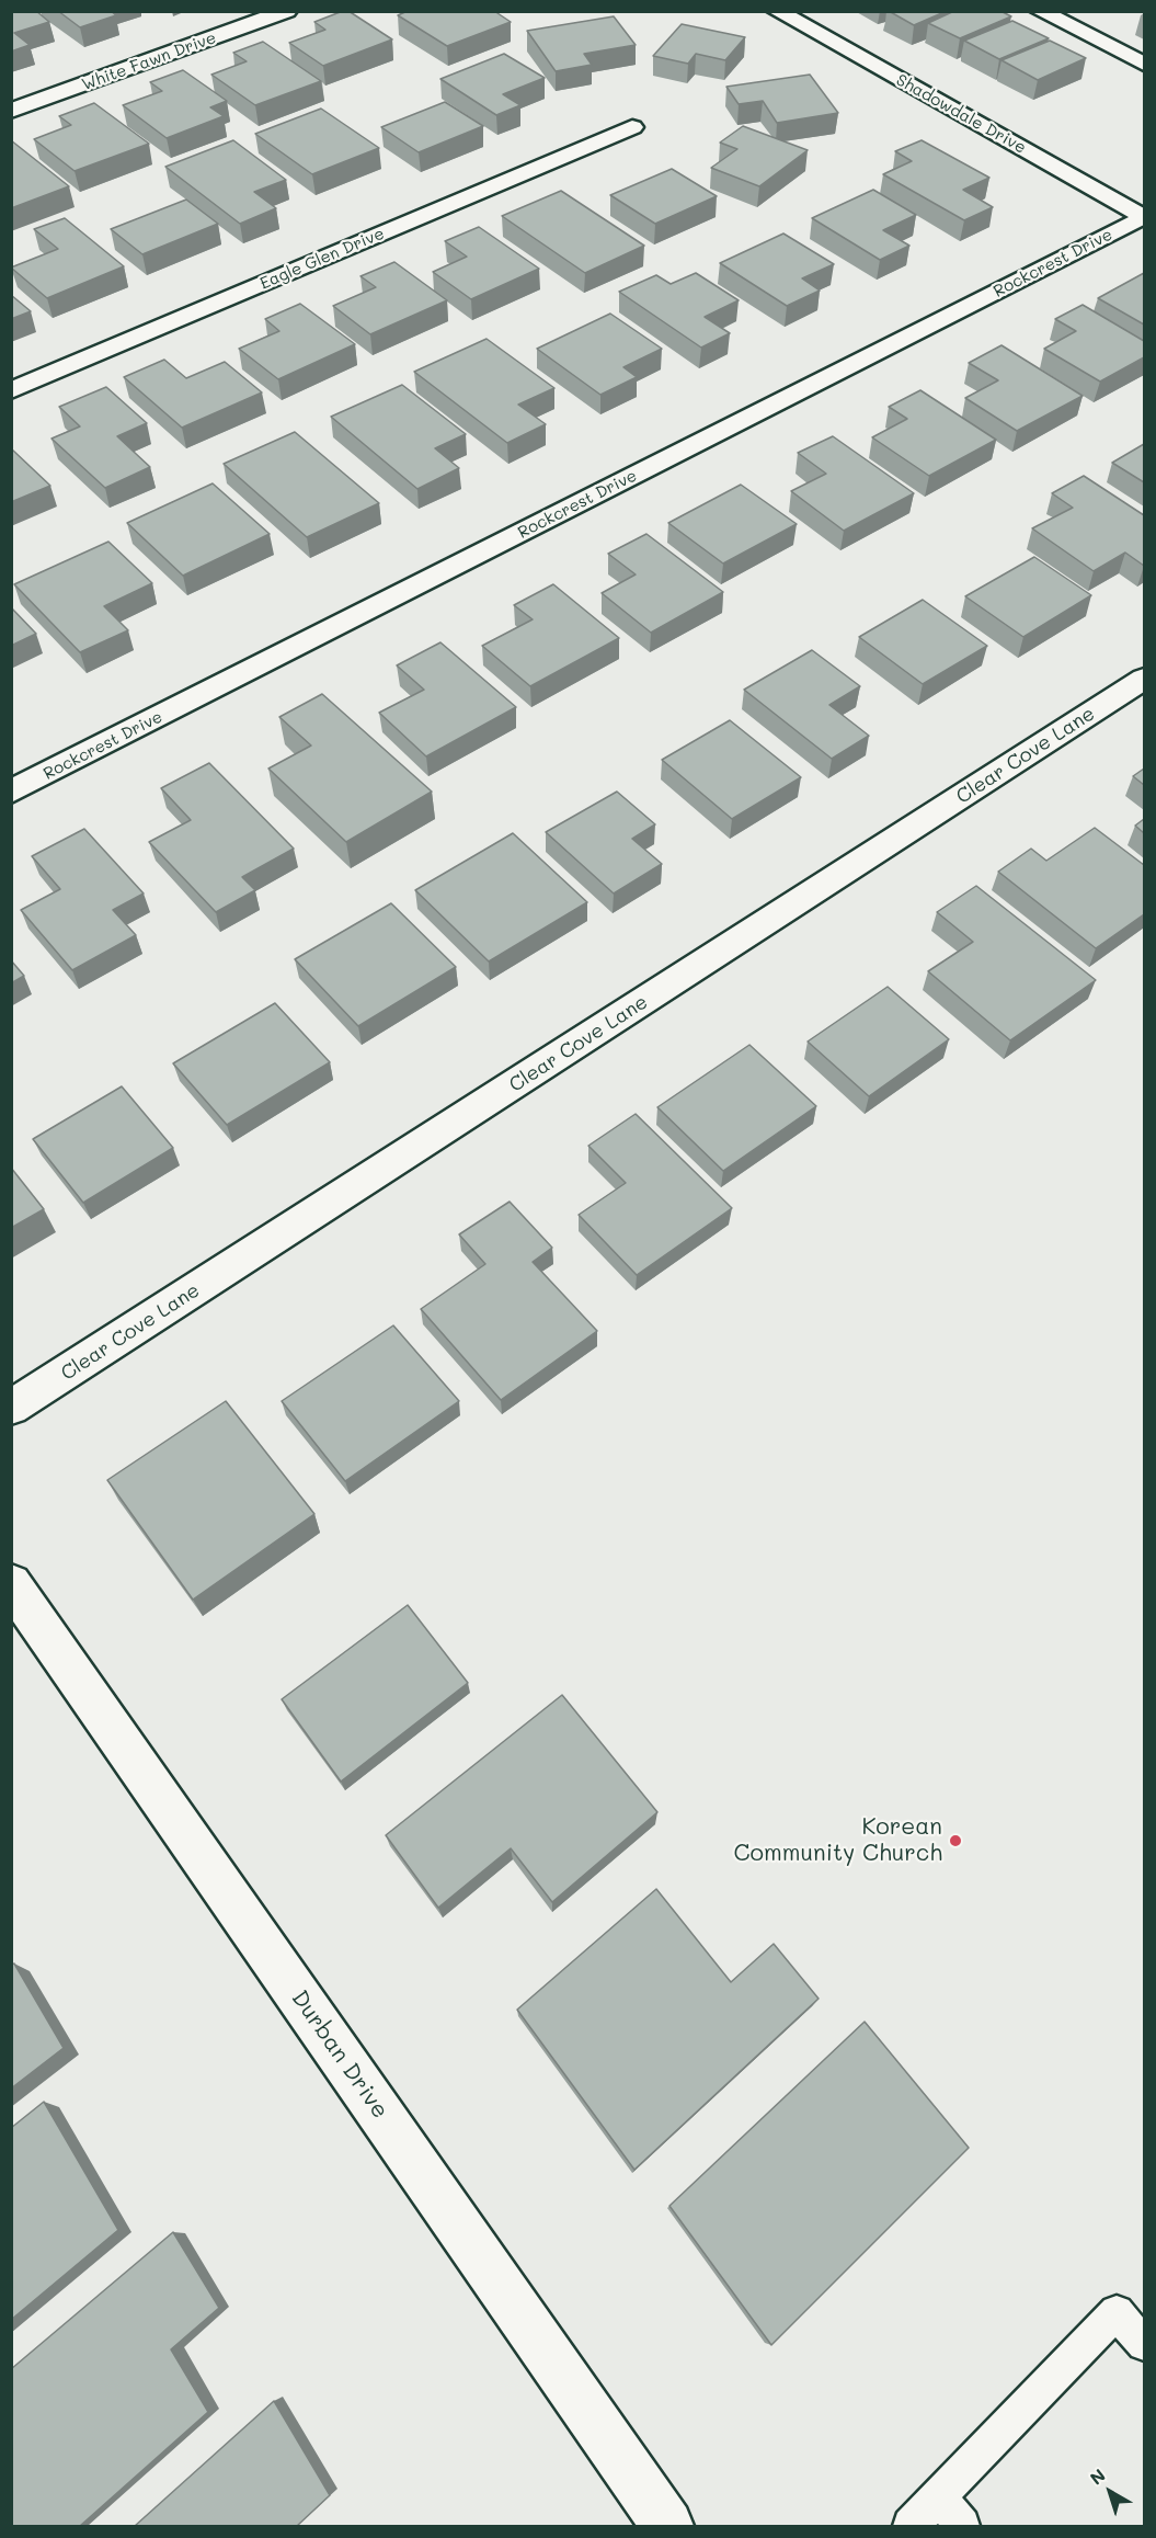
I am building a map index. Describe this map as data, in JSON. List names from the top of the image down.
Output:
{
  "streets": {
    "street": [
      "White Fawn Drive",
      "Shadowdale Drive",
      "Eagle Glen Drive",
      "Rockcrest Drive",
      "Clear Cove Lane",
      "Durban Drive"
    ]
  },
  "crossings": [
    ["Shadowdale Drive", "Rockcrest Drive"]
  ],
  "places": ["Korean Community Church"],
  "north": "top left"
}
